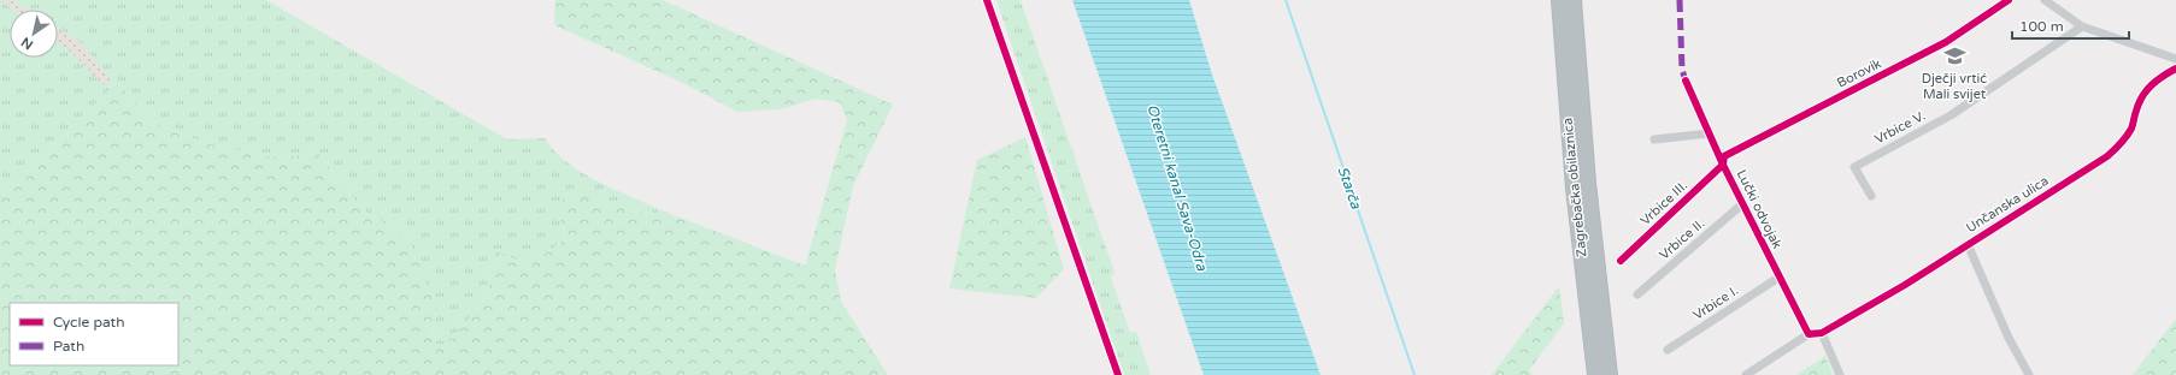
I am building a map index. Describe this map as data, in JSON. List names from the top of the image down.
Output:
{
  "streets": {
    "highway": ["Zagrebačka obilaznica"],
    "street": [
      "Borovik",
      "Vrbice V.",
      "Vrbice III.",
      "Unčanska ulica",
      "Lučki odvojak",
      "Vrbice II.",
      "Vrbice I."
    ]
  },
  "crossings": [
    ["Borovik", "Vrbice III."],
    ["Borovik", "Lučki odvojak"],
    ["Vrbice III.", "Lučki odvojak"],
    ["Lučki odvojak", "Vrbice II."],
    ["Lučki odvojak", "Vrbice I."]
  ],
  "water": ["Oteretni kanal Sava-Odra", "Starča"],
  "places": {
    "school or university": ["Dječji vrtić Mali svijet"]
  },
  "legend": ["Cycle path", "Path"],
  "scale_bar": "100 m",
  "north": "bottom left"
}
